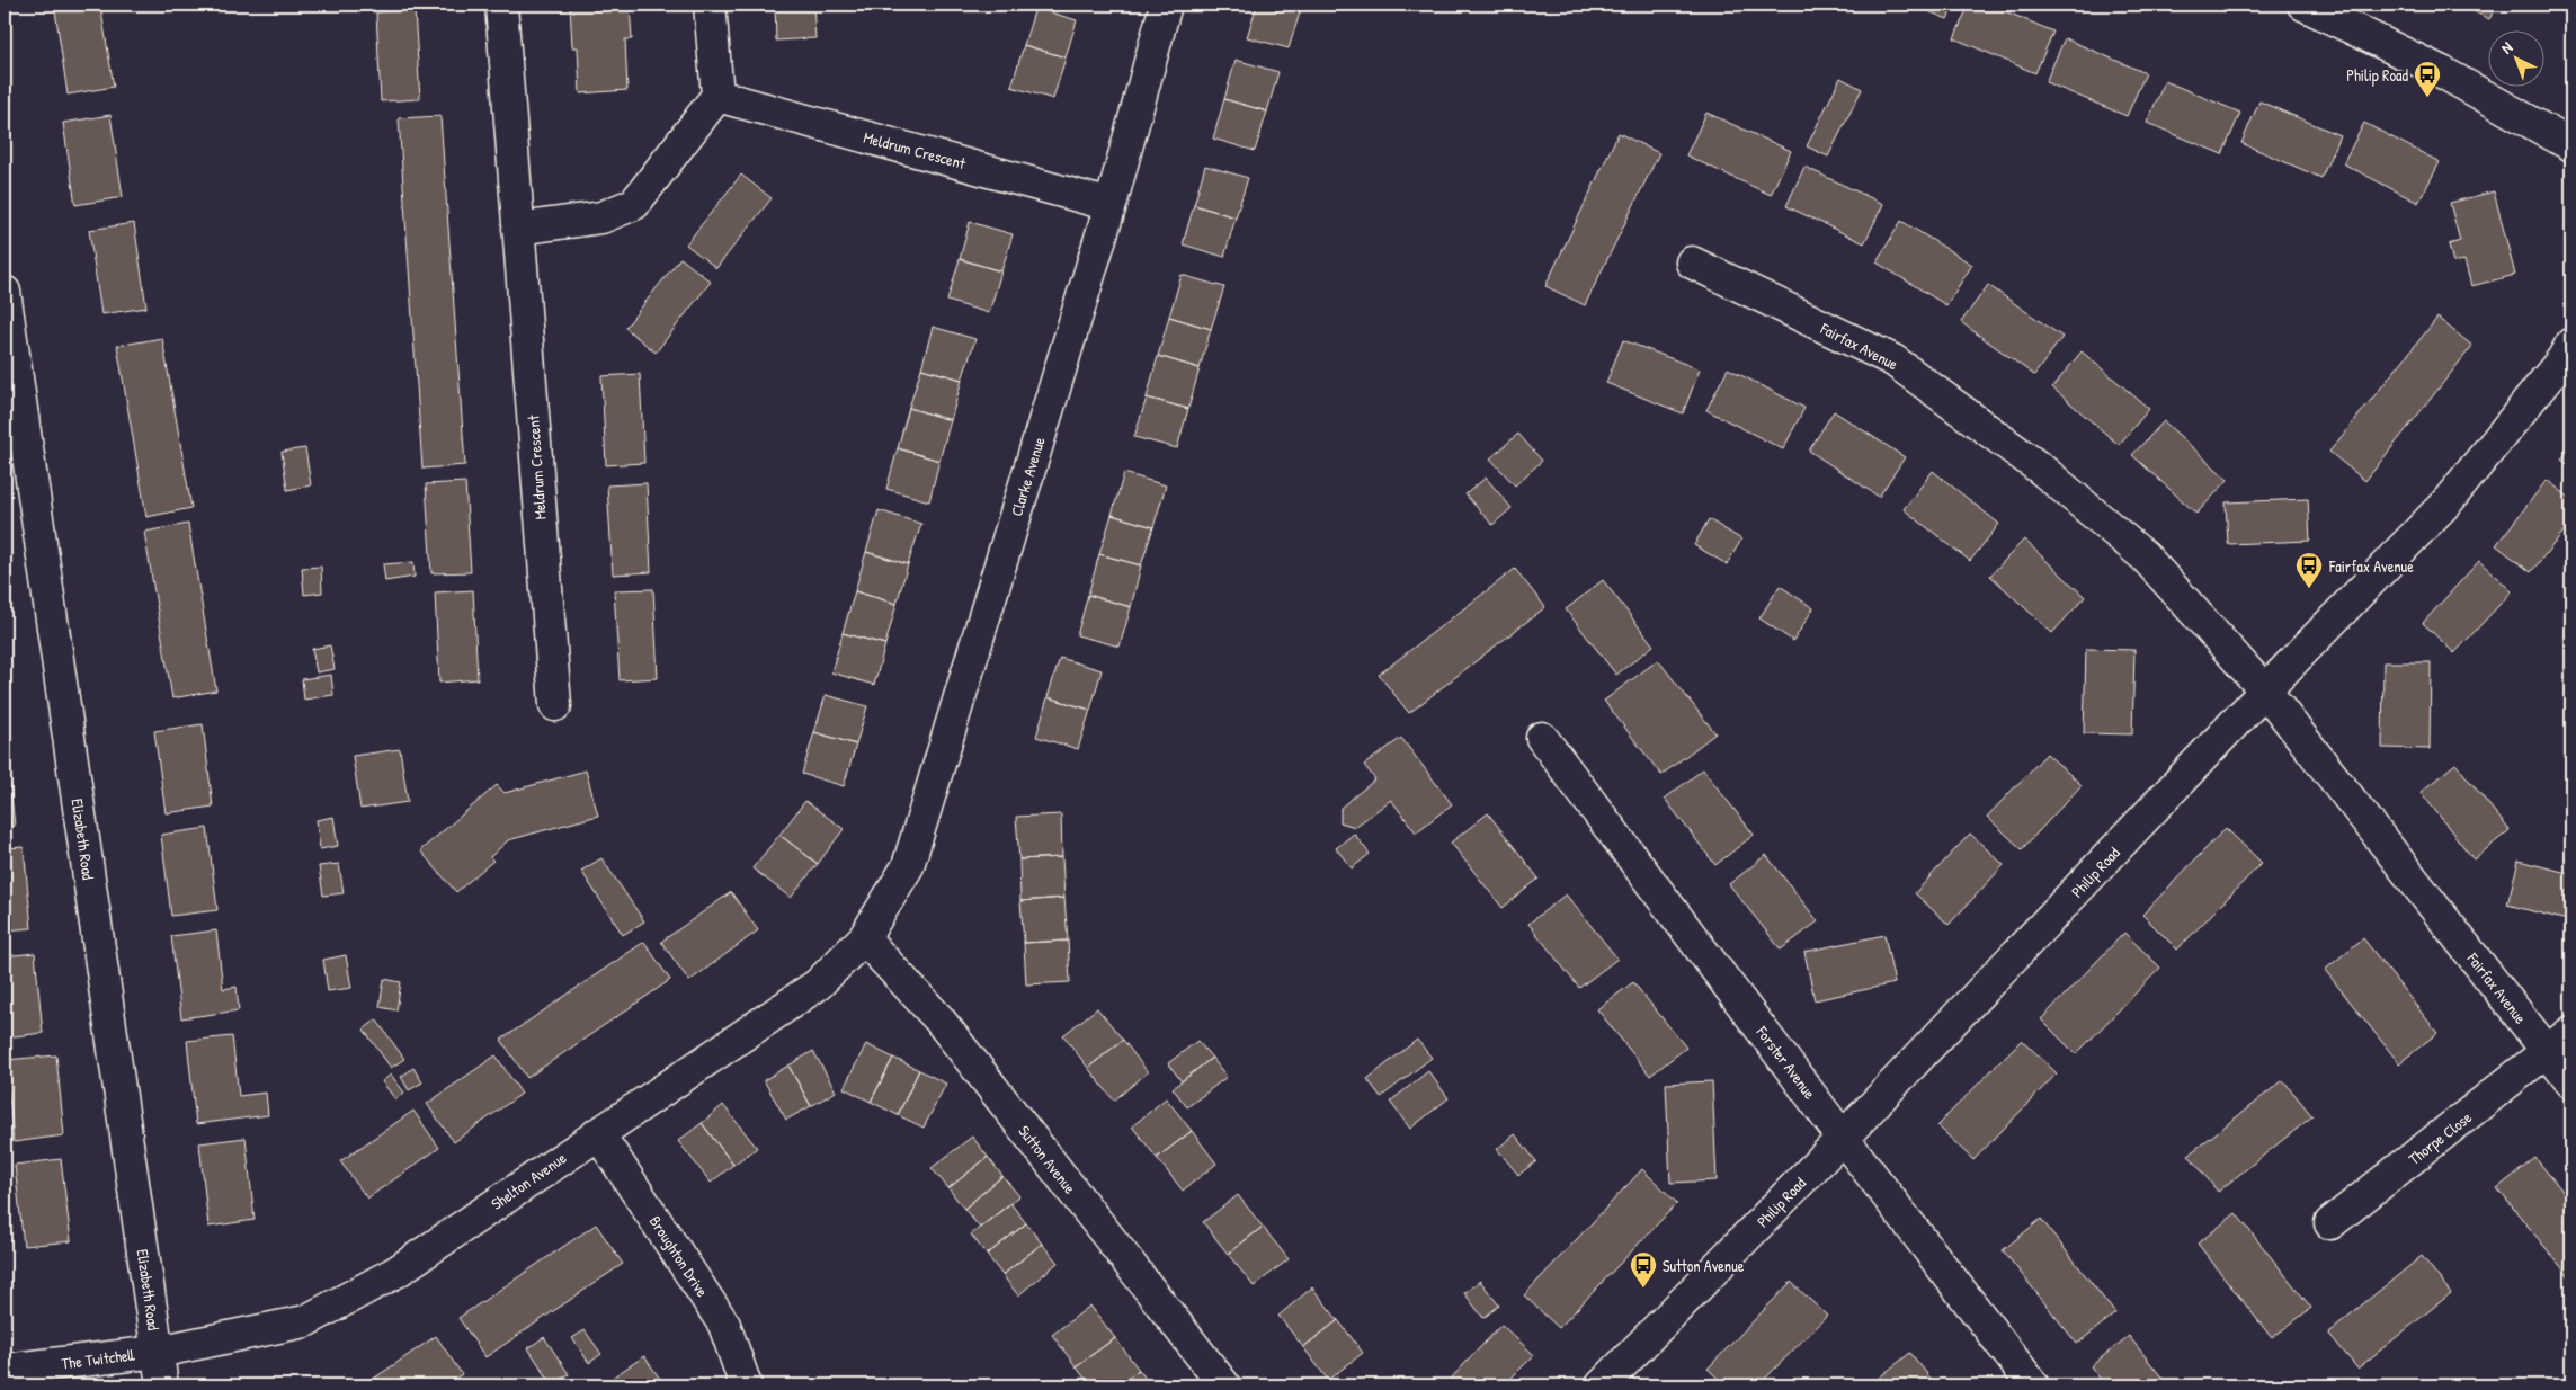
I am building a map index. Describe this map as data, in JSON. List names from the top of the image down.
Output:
{
  "streets": {
    "street": [
      "Meldrum Crescent",
      "Fairfax Avenue",
      "Clarke Avenue",
      "Elizabeth Road",
      "Philip Road",
      "Forster Avenue",
      "Thorpe Close",
      "Sutton Avenue",
      "Shelton Avenue",
      "Broughton Drive",
      "The Twitchell"
    ]
  },
  "crossings": [
    ["Meldrum Crescent", "Clarke Avenue"],
    ["Fairfax Avenue", "Philip Road"],
    ["Fairfax Avenue", "Thorpe Close"],
    ["Clarke Avenue", "Sutton Avenue"],
    ["Clarke Avenue", "Shelton Avenue"],
    ["Elizabeth Road", "Shelton Avenue"],
    ["Elizabeth Road", "The Twitchell"],
    ["Philip Road", "Forster Avenue"],
    ["Sutton Avenue", "Shelton Avenue"],
    ["Shelton Avenue", "Broughton Drive"],
    ["Shelton Avenue", "The Twitchell"]
  ],
  "places": {
    "bus stop": ["Philip Road", "Fairfax Avenue", "Sutton Avenue"]
  },
  "north": "top left"
}
